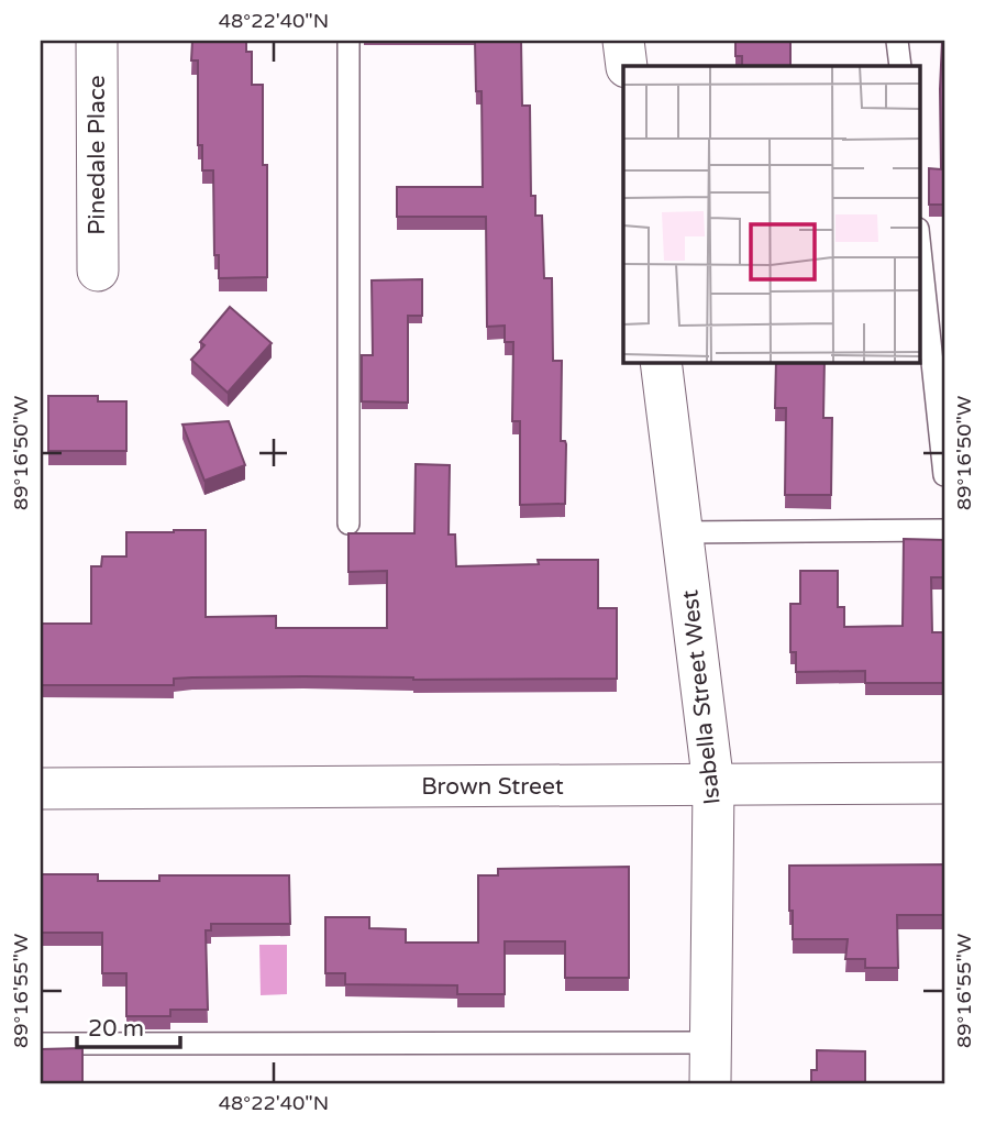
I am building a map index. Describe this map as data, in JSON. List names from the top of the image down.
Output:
{
  "streets": {
    "street": ["Pinedale Place", "Isabella Street West", "Brown Street"]
  },
  "crossings": [
    ["Isabella Street West", "Brown Street"]
  ],
  "scale_bar": "20 m",
  "coordinates": ["48°22'40\"N", "89°16'50\"W", "89°16'55\"W"]
}
